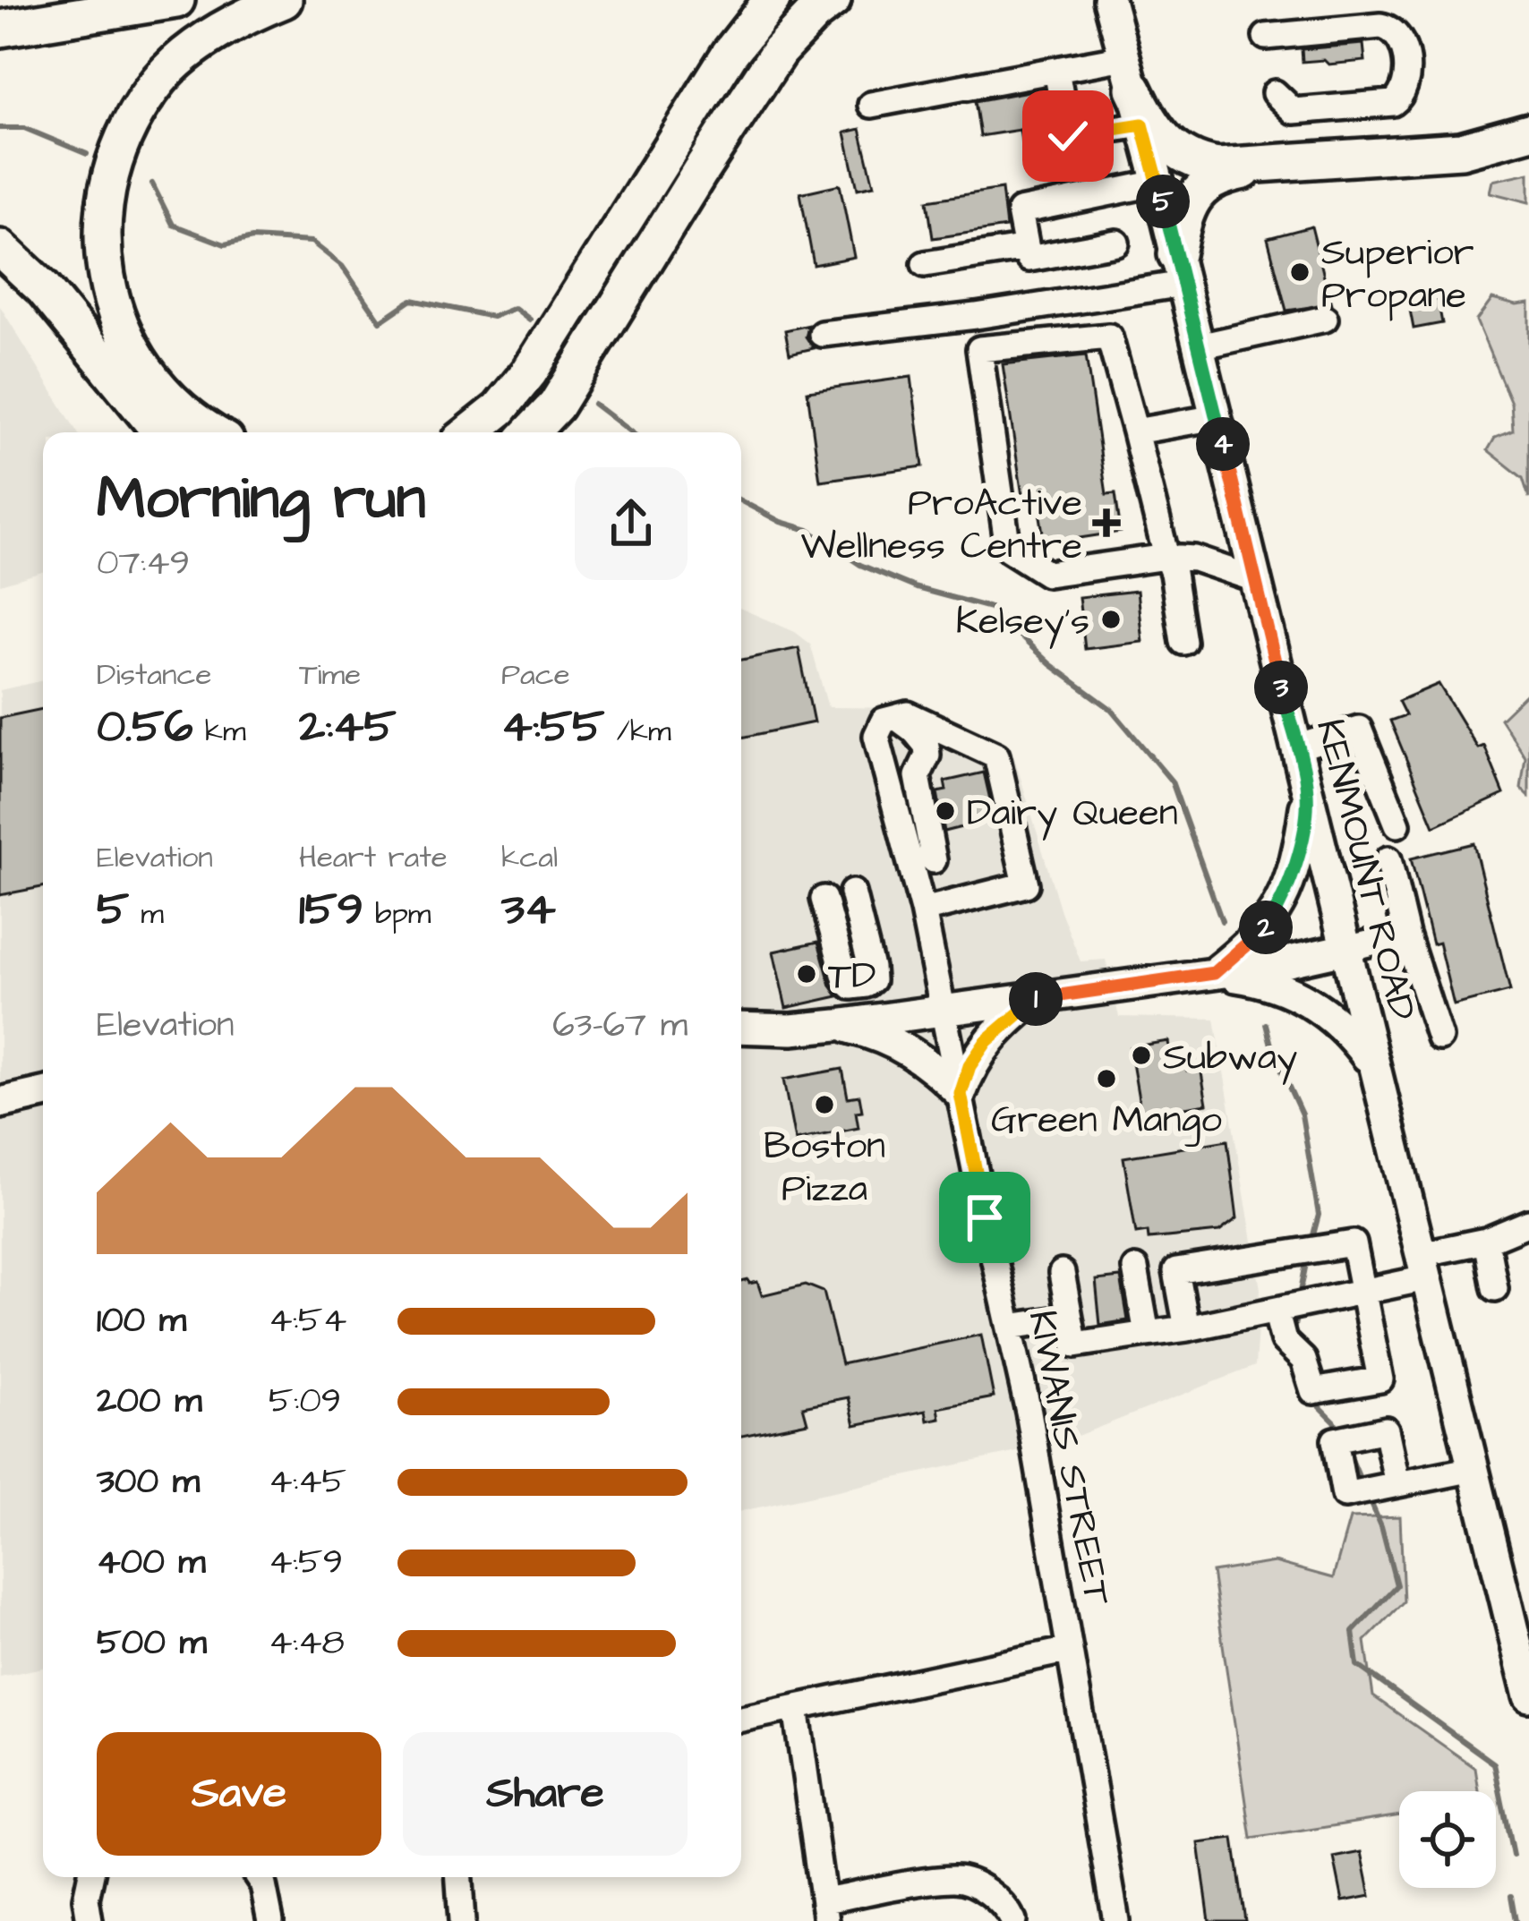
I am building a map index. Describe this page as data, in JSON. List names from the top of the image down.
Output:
{
  "streets": {
    "main road": ["KENMOUNT ROAD"],
    "street": ["KIWANIS STREET"]
  },
  "places": {
    "other": [
      "Superior Propane",
      "Kelsey's",
      "Dairy Queen",
      "TD",
      "Subway",
      "Green Mango",
      "Boston Pizza"
    ],
    "health": ["ProActive Wellness Centre"]
  },
  "page": {
    "pins": [
      "5",
      "4",
      "3",
      "2",
      "1"
    ],
    "heading": ["Morning run", "07:49"],
    "stats": [
      ["Distance", "0.56 km"],
      ["Time", "2:45"],
      ["Pace", "4:55 /km"],
      ["Elevation", "5 m"],
      ["Heart rate", "159 bpm"],
      ["kcal", "34"]
    ],
    "chart": ["Elevation", "63–67 m"],
    "list": [
      {
        "name": "100 m",
        "note": "4:54"
      },
      {
        "name": "200 m",
        "note": "5:09"
      },
      {
        "name": "300 m",
        "note": "4:45"
      },
      {
        "name": "400 m",
        "note": "4:59"
      },
      {
        "name": "500 m",
        "note": "4:48"
      }
    ],
    "buttons": ["Save", "Share"]
  }
}
